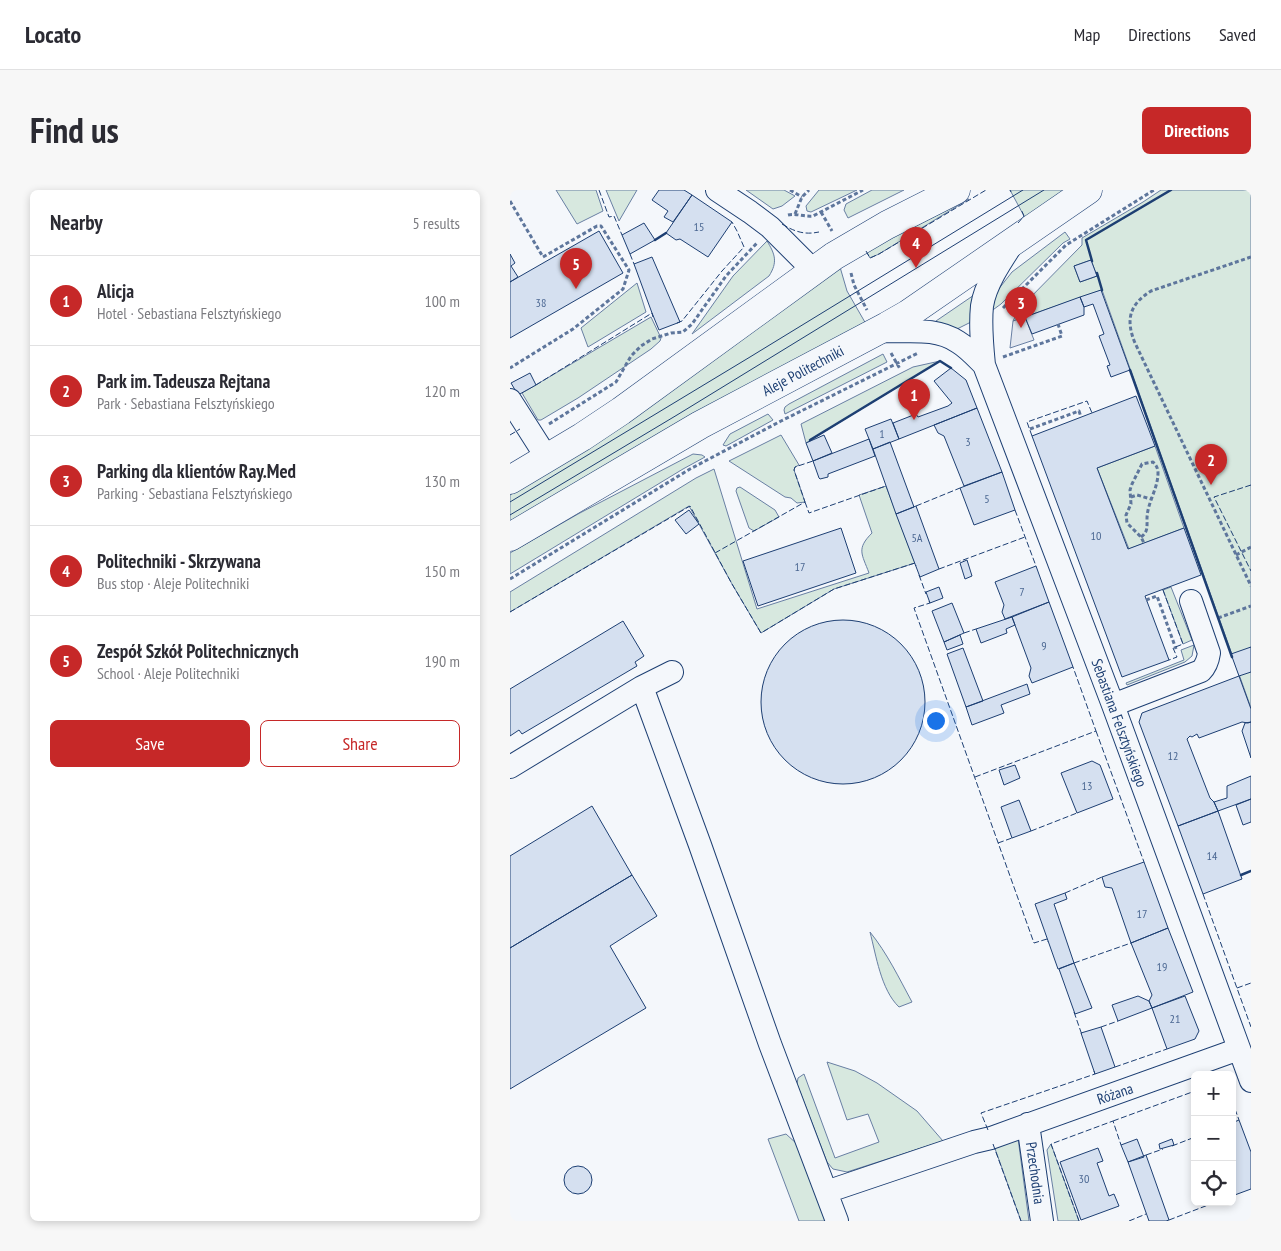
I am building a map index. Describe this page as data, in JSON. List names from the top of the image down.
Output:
{
  "streets": {
    "main road": ["Aleje Politechniki"],
    "street": ["Sebastiana Felsztyńskiego", "Różana", "Przechodnia"]
  },
  "crossings": [
    ["Aleje Politechniki", "Sebastiana Felsztyńskiego"],
    ["Sebastiana Felsztyńskiego", "Różana"],
    ["Różana", "Przechodnia"]
  ],
  "house_numbers": [
    "15",
    "38",
    "1",
    "3",
    "5",
    "10",
    "5A",
    "17",
    "7",
    "9",
    "12",
    "13",
    "14",
    "17",
    "19",
    "21",
    "30"
  ],
  "page": {
    "header": "Locato",
    "nav": ["Map", "Directions", "Saved"],
    "title": "Find us",
    "buttons": [
      "Directions",
      ["Save", "Share"]
    ],
    "heading": ["Nearby", "5 results"],
    "pins": [
      "4",
      "5",
      "3",
      "1",
      "2"
    ],
    "list": [
      {
        "mark": "1",
        "name": "Alicja",
        "note": "Hotel · Sebastiana Felsztyńskiego",
        "value": "100 m"
      },
      {
        "mark": "2",
        "name": "Park im. Tadeusza Rejtana",
        "note": "Park · Sebastiana Felsztyńskiego",
        "value": "120 m"
      },
      {
        "mark": "3",
        "name": "Parking dla klientów Ray.Med",
        "note": "Parking · Sebastiana Felsztyńskiego",
        "value": "130 m"
      },
      {
        "mark": "4",
        "name": "Politechniki - Skrzywana",
        "note": "Bus stop · Aleje Politechniki",
        "value": "150 m"
      },
      {
        "mark": "5",
        "name": "Zespół Szkół Politechnicznych",
        "note": "School · Aleje Politechniki",
        "value": "190 m"
      }
    ],
    "map_buttons": ["+", "−"]
  }
}
